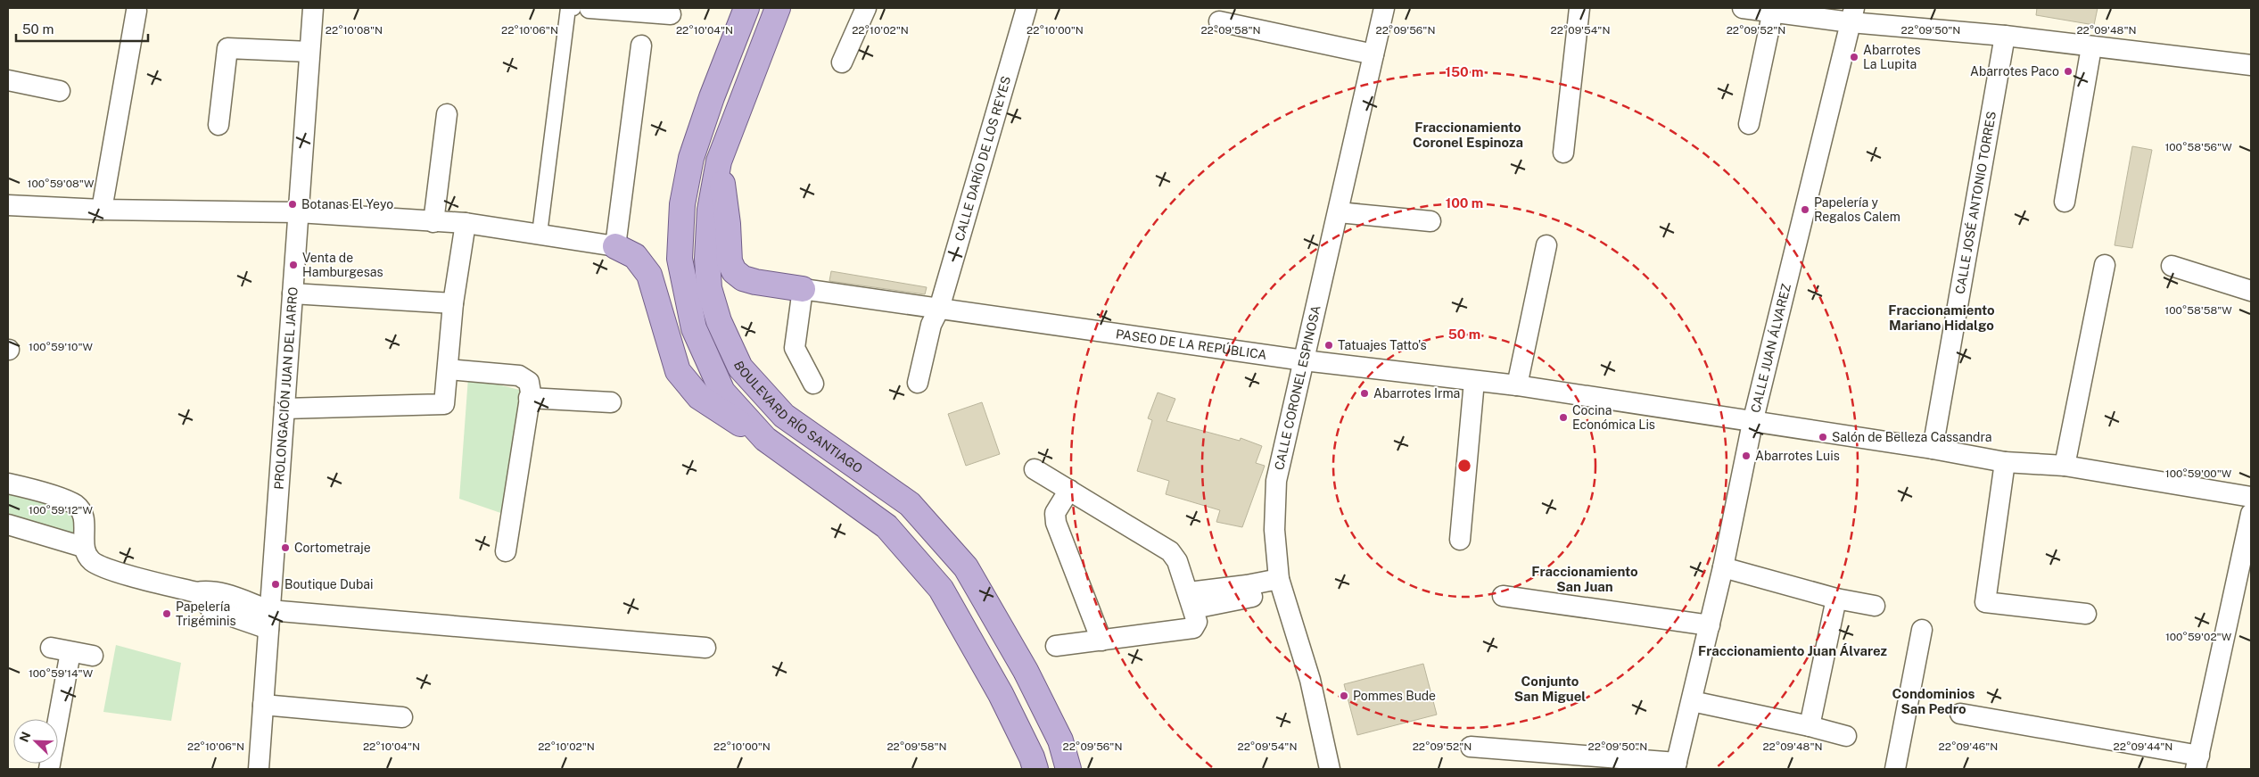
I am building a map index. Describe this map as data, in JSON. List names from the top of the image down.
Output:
{
  "streets": {
    "main road": ["BOULEVARD RÍO SANTIAGO"],
    "street": [
      "CALLE DARÍO DE LOS REYES",
      "CALLE JOSÉ ANTONIO TORRES",
      "PASEO DE LA REPÚBLICA",
      "CALLE JUAN ÁLVAREZ",
      "PROLONGACIÓN JUAN DEL JARRO",
      "CALLE CORONEL ESPINOSA"
    ]
  },
  "crossings": [
    ["CALLE DARÍO DE LOS REYES", "PASEO DE LA REPÚBLICA"],
    ["CALLE JOSÉ ANTONIO TORRES", "PASEO DE LA REPÚBLICA"],
    ["PASEO DE LA REPÚBLICA", "CALLE JUAN ÁLVAREZ"],
    ["PASEO DE LA REPÚBLICA", "CALLE CORONEL ESPINOSA"]
  ],
  "districts": [
    "Fraccionamiento Coronel Espinoza",
    "Fraccionamiento Mariano Hidalgo",
    "Fraccionamiento San Juan",
    "Fraccionamiento Juan Álvarez",
    "Conjunto San Miguel",
    "Condominios San Pedro"
  ],
  "places": [
    "Abarrotes La Lupita",
    "Abarrotes Paco",
    "Botanas El Yeyo",
    "Papelería y Regalos Calem",
    "Venta de Hamburgesas",
    "Tatuajes Tatto's",
    "Abarrotes Irma",
    "Cocina Económica Lis",
    "Salón de Belleza Cassandra",
    "Abarrotes Luis",
    "Cortometraje",
    "Boutique Dubai",
    "Papelería Trigéminis",
    "Pommes Bude"
  ],
  "scale_bar": "50 m",
  "north": "top left",
  "coordinates": [
    "22°10'08\"N",
    "22°10'06\"N",
    "22°10'04\"N",
    "22°10'02\"N",
    "22°10'00\"N",
    "22°09'58\"N",
    "22°09'56\"N",
    "22°09'54\"N",
    "22°09'52\"N",
    "22°09'50\"N",
    "22°09'48\"N",
    "100°58'56\"W",
    "100°59'08\"W",
    "100°58'58\"W",
    "100°59'10\"W",
    "100°59'00\"W",
    "100°59'12\"W",
    "100°59'02\"W",
    "100°59'14\"W",
    "22°09'46\"N",
    "22°09'44\"N"
  ],
  "rings": ["150 m", "100 m", "50 m"]
}
